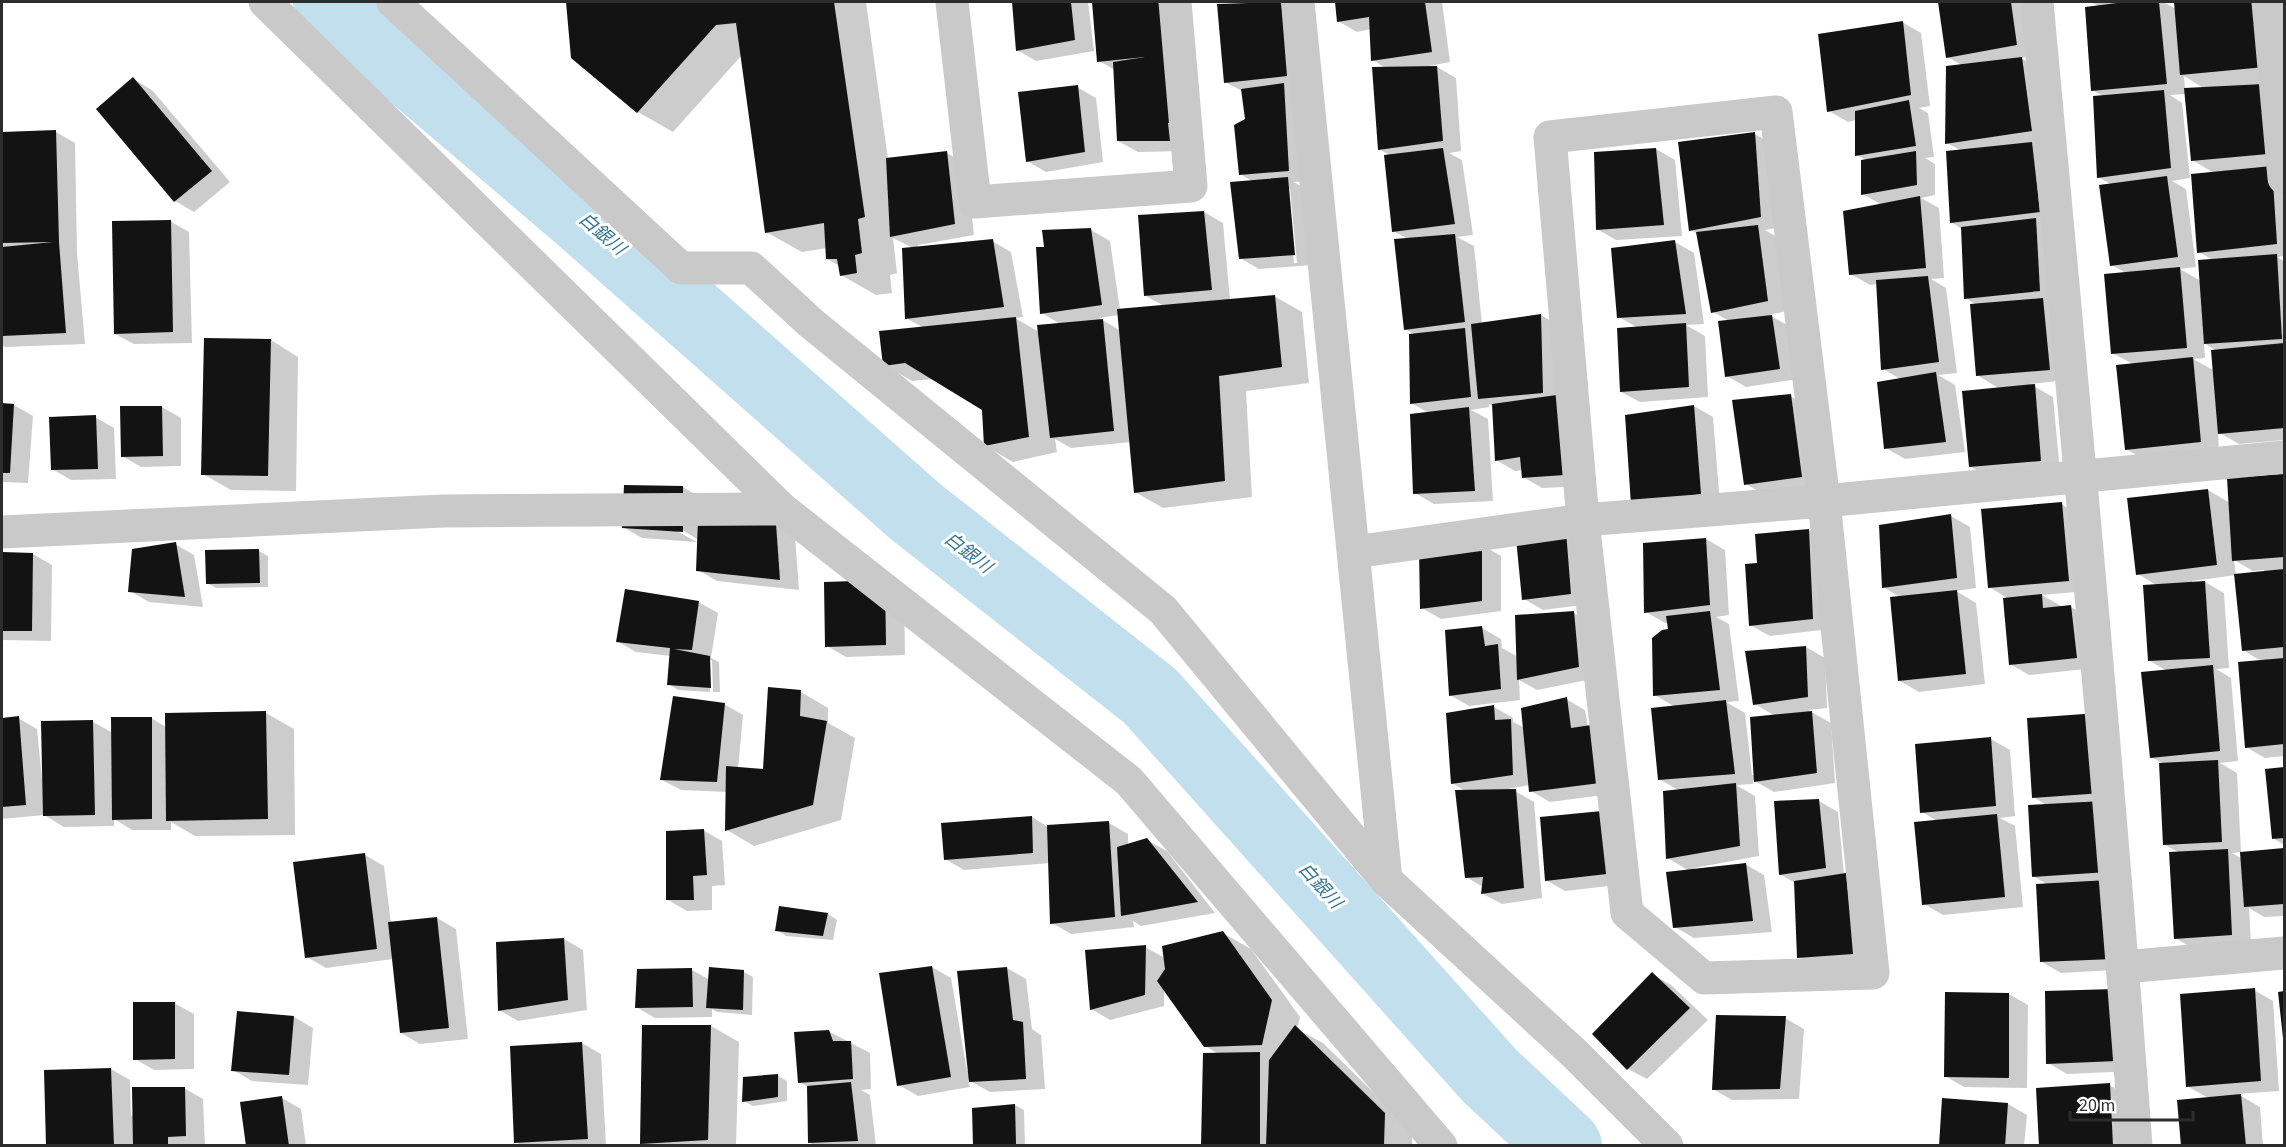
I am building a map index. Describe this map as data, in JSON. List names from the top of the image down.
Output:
{
  "water": ["白銀川"],
  "scale_bar": "20 m"
}
